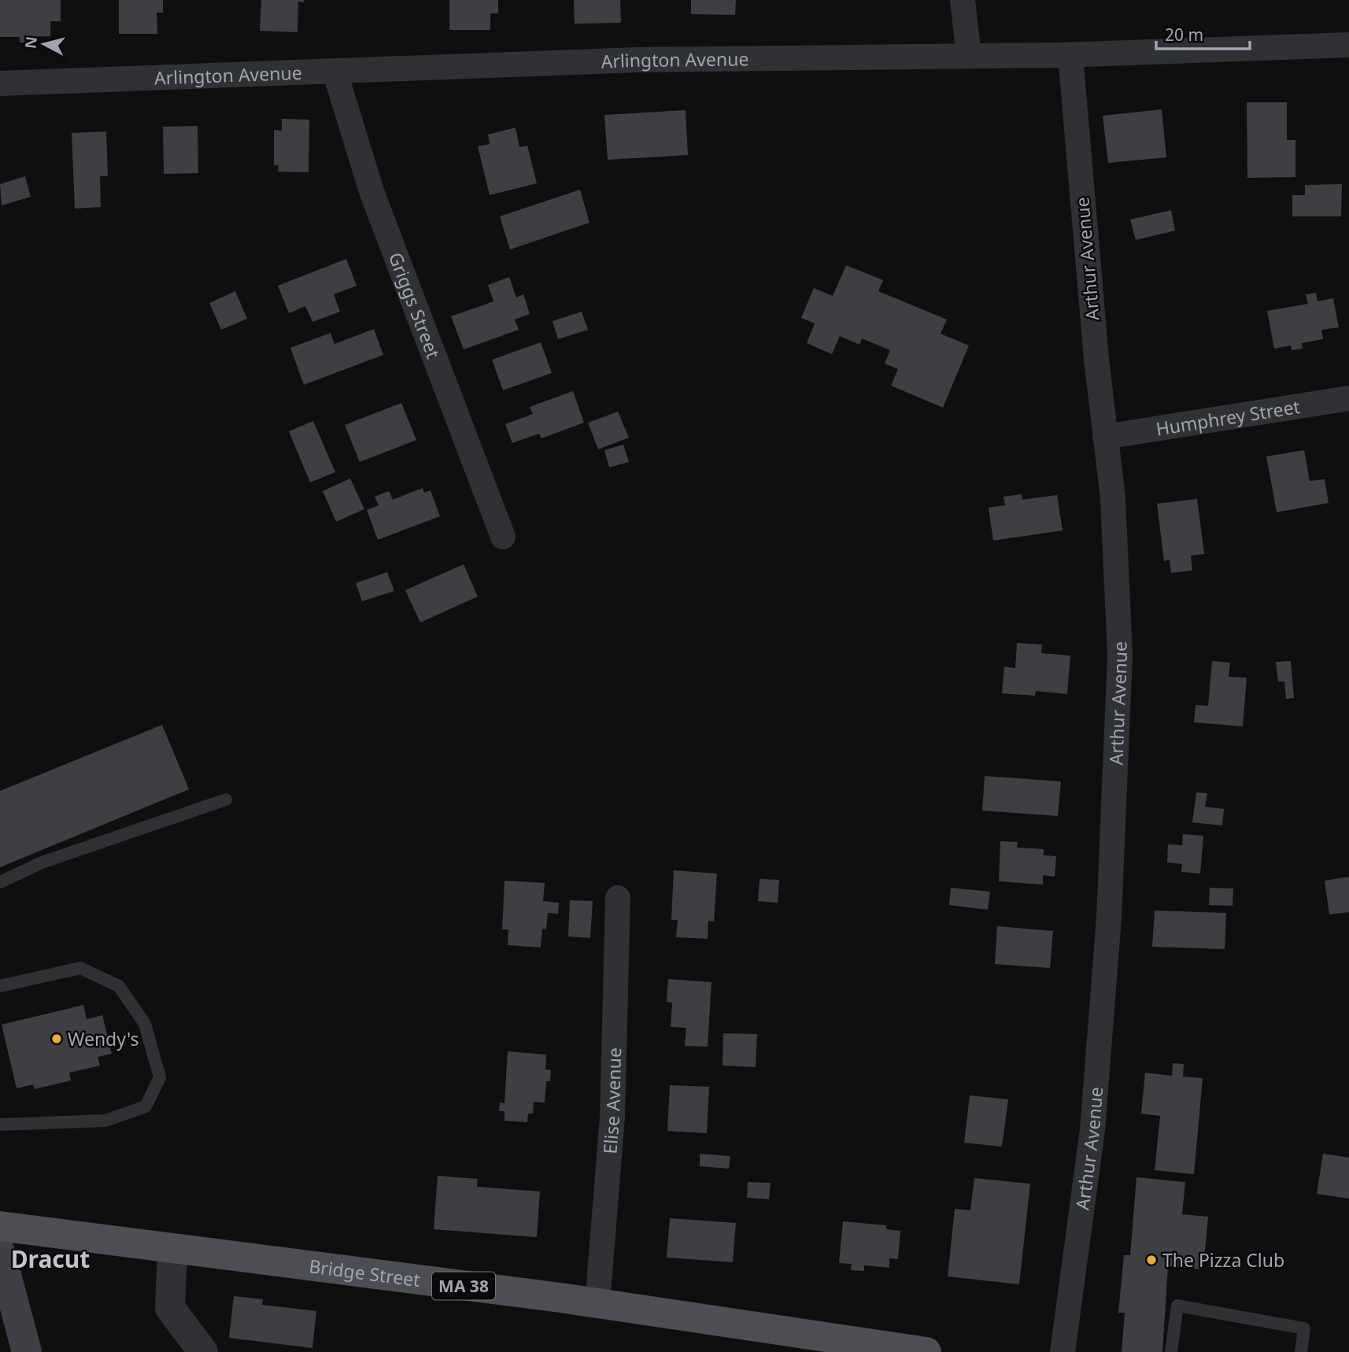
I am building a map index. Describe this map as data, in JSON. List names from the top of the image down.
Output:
{
  "streets": {
    "main road": ["Bridge Street", "MA 38"],
    "street": [
      "Arlington Avenue",
      "Arthur Avenue",
      "Griggs Street",
      "Humphrey Street",
      "Elise Avenue"
    ]
  },
  "crossings": [
    ["Arlington Avenue", "Arthur Avenue"],
    ["Arlington Avenue", "Griggs Street"],
    ["Arthur Avenue", "Humphrey Street"],
    ["Elise Avenue", "Bridge Street"]
  ],
  "districts": ["Dracut"],
  "places": ["Wendy's", "The Pizza Club"],
  "scale_bar": "20 m",
  "north": "left"
}
